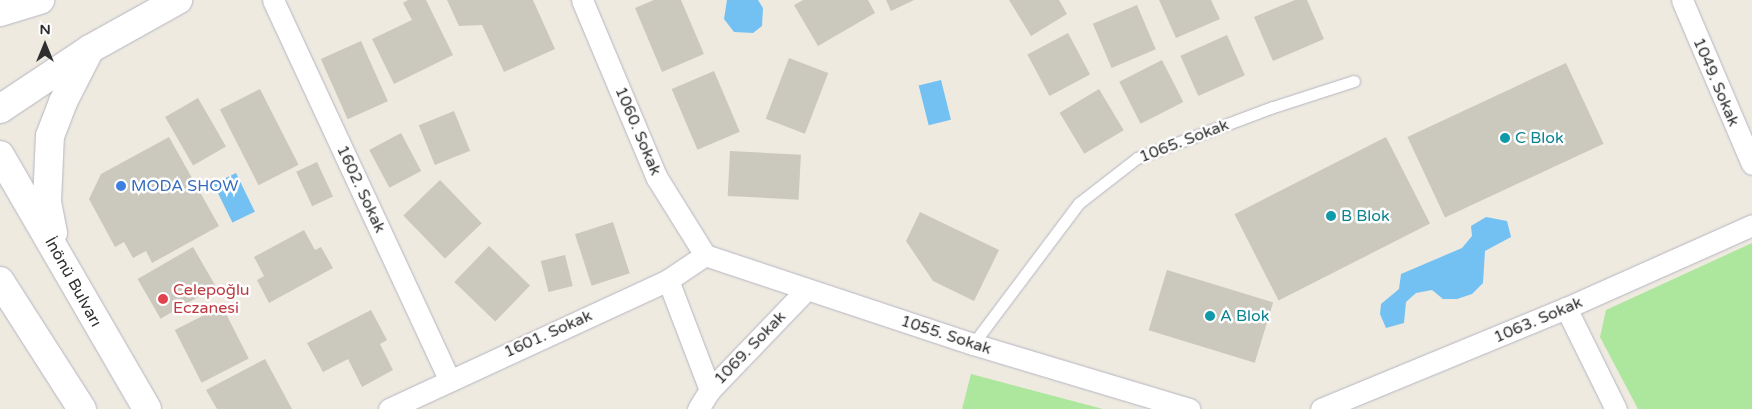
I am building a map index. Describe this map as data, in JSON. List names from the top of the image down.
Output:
{
  "streets": {
    "main road": ["İnönü Bulvarı"],
    "street": [
      "1049. Sokak",
      "1060. Sokak",
      "1602. Sokak",
      "1063. Sokak",
      "1601. Sokak",
      "1055. Sokak",
      "1069. Sokak"
    ],
    "lane": ["1065. Sokak"]
  },
  "crossings": [
    ["1060. Sokak", "1601. Sokak"],
    ["1060. Sokak", "1055. Sokak"],
    ["1065. Sokak", "1055. Sokak"],
    ["1602. Sokak", "1601. Sokak"],
    ["1601. Sokak", "1055. Sokak"],
    ["1055. Sokak", "1069. Sokak"]
  ],
  "places": [
    "C Blok",
    "MODA SHOW",
    "B Blok",
    "Celepoğlu Eczanesi",
    "A Blok"
  ],
  "north": "top"
}
